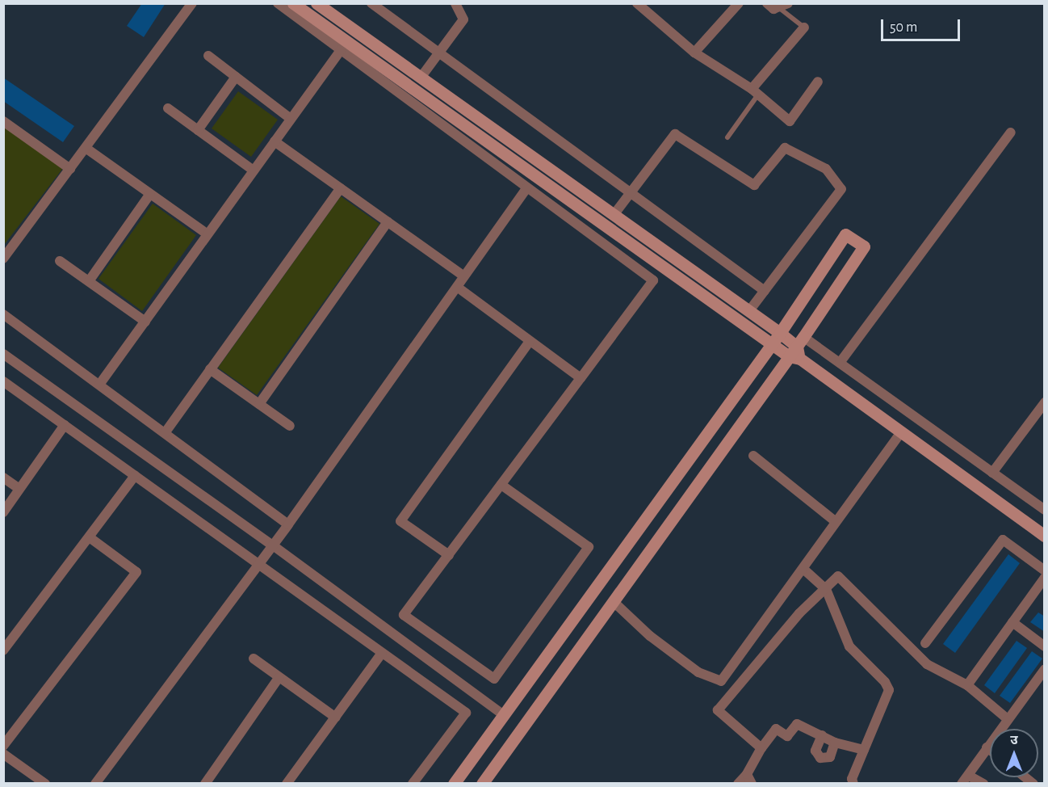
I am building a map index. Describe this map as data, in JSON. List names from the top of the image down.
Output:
{
  "scale_bar": "50 m",
  "north": "top"
}
